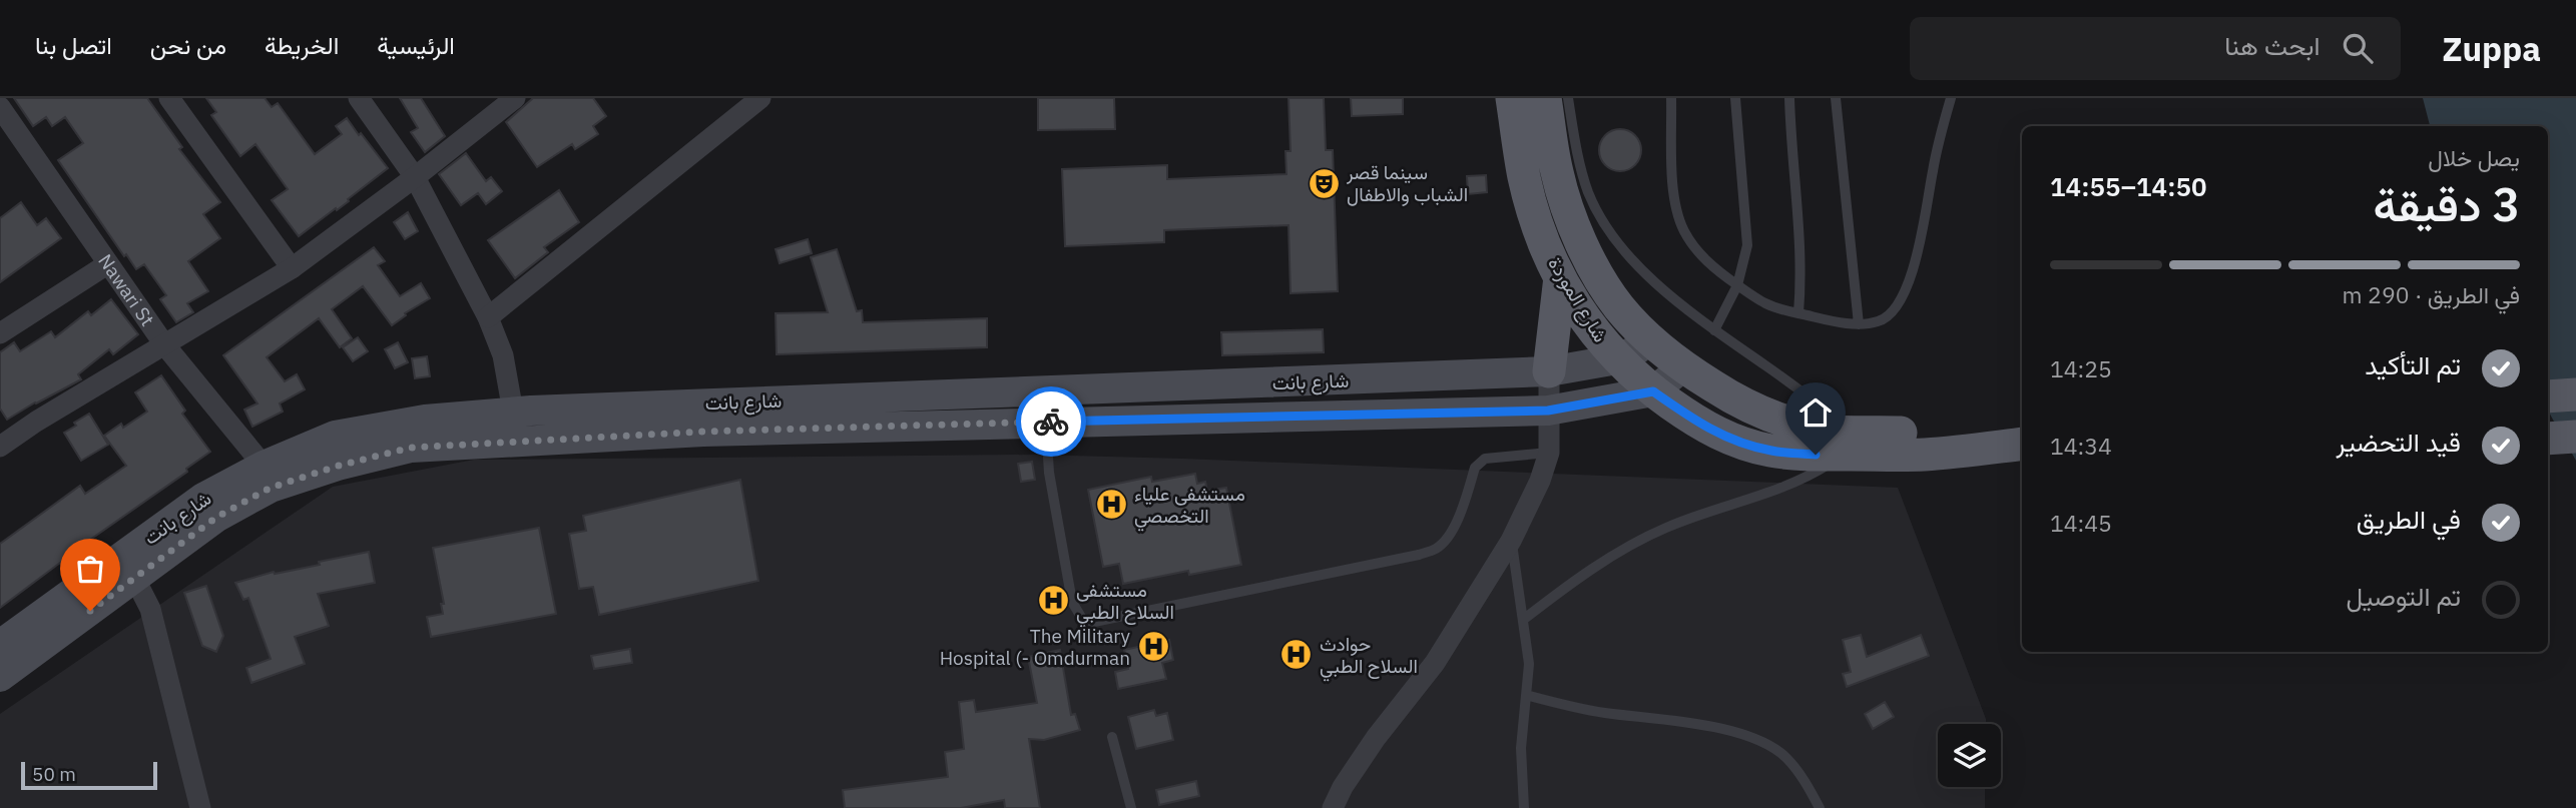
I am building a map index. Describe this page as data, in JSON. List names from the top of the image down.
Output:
{
  "streets": {
    "main road": ["شارع الموردة", "شارع بانت"],
    "street": ["Nawari St"]
  },
  "crossings": [
    ["Nawari St", "شارع بانت"],
    ["شارع الموردة", "شارع بانت"]
  ],
  "places": {
    "theatre": ["سينما قصر الشباب والاطفال"],
    "hospital": [
      "مستشفى علياء التخصصي",
      "مستشفى السلاح الطبي",
      "The Military Hospital (- Omdurman",
      "حوادث السلاح الطبي"
    ]
  },
  "scale_bar": "50 m",
  "page": {
    "header": "Zuppa",
    "search": "ابحث هنا",
    "nav": [
      "الرئيسية",
      "الخريطة",
      "من نحن",
      "اتصل بنا"
    ],
    "heading": ["3 دقيقة", "يصل خلال", "14:50–14:55"],
    "bar": "في الطريق · 290 m",
    "list": [
      ["تم التأكيد", "14:25"],
      ["قيد التحضير", "14:34"],
      ["في الطريق", "14:45"],
      "تم التوصيل"
    ],
    "scale": "50 m"
  }
}
